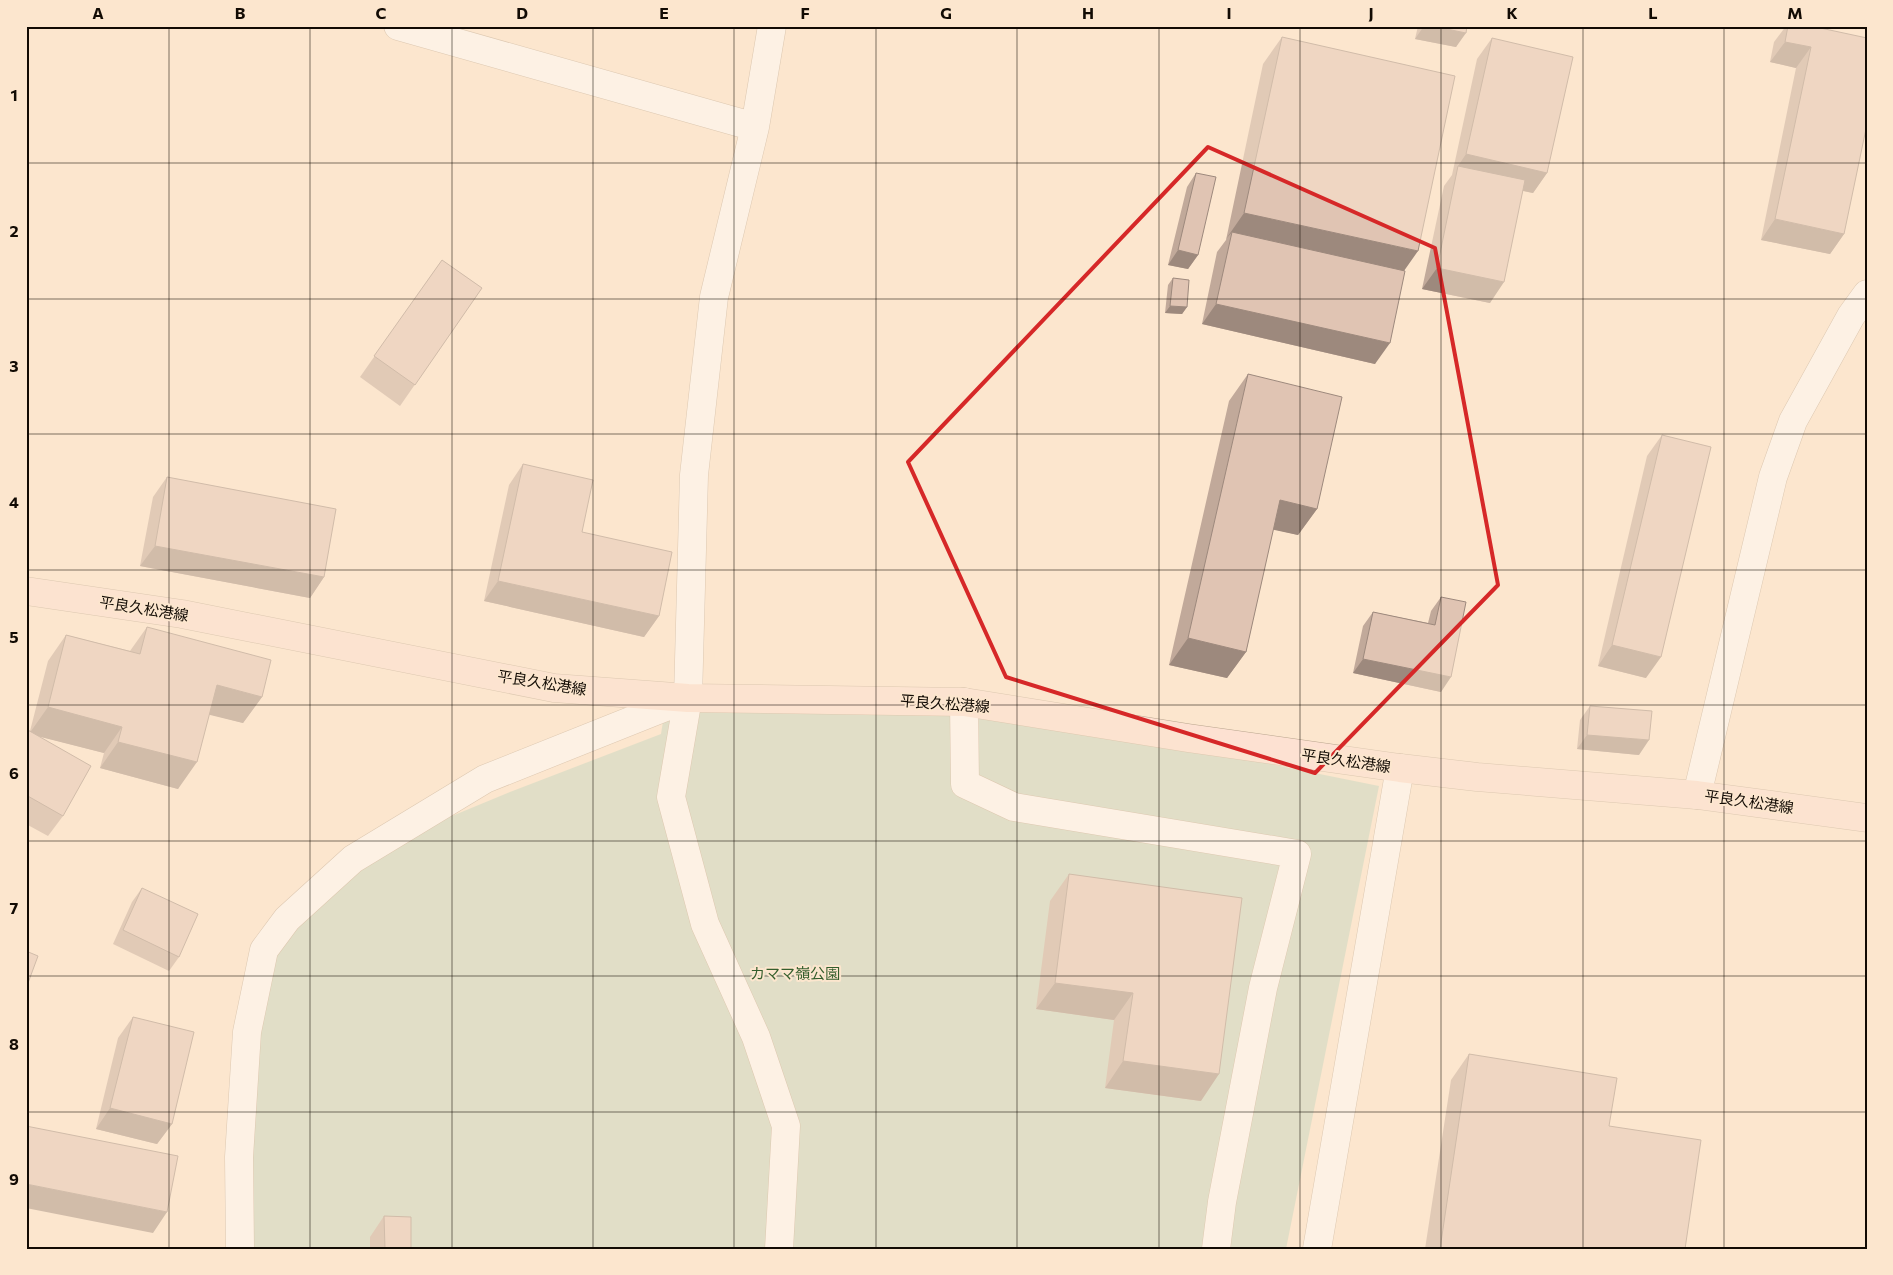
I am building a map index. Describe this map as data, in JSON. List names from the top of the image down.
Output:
{
  "streets": {
    "main road": ["平良久松港線"]
  },
  "parks": ["カママ嶺公園"],
  "grid": {
    "columns": [
      "A",
      "B",
      "C",
      "D",
      "E",
      "F",
      "G",
      "H",
      "I",
      "J",
      "K",
      "L",
      "M"
    ],
    "rows": [
      "1",
      "2",
      "3",
      "4",
      "5",
      "6",
      "7",
      "8",
      "9"
    ]
  }
}
